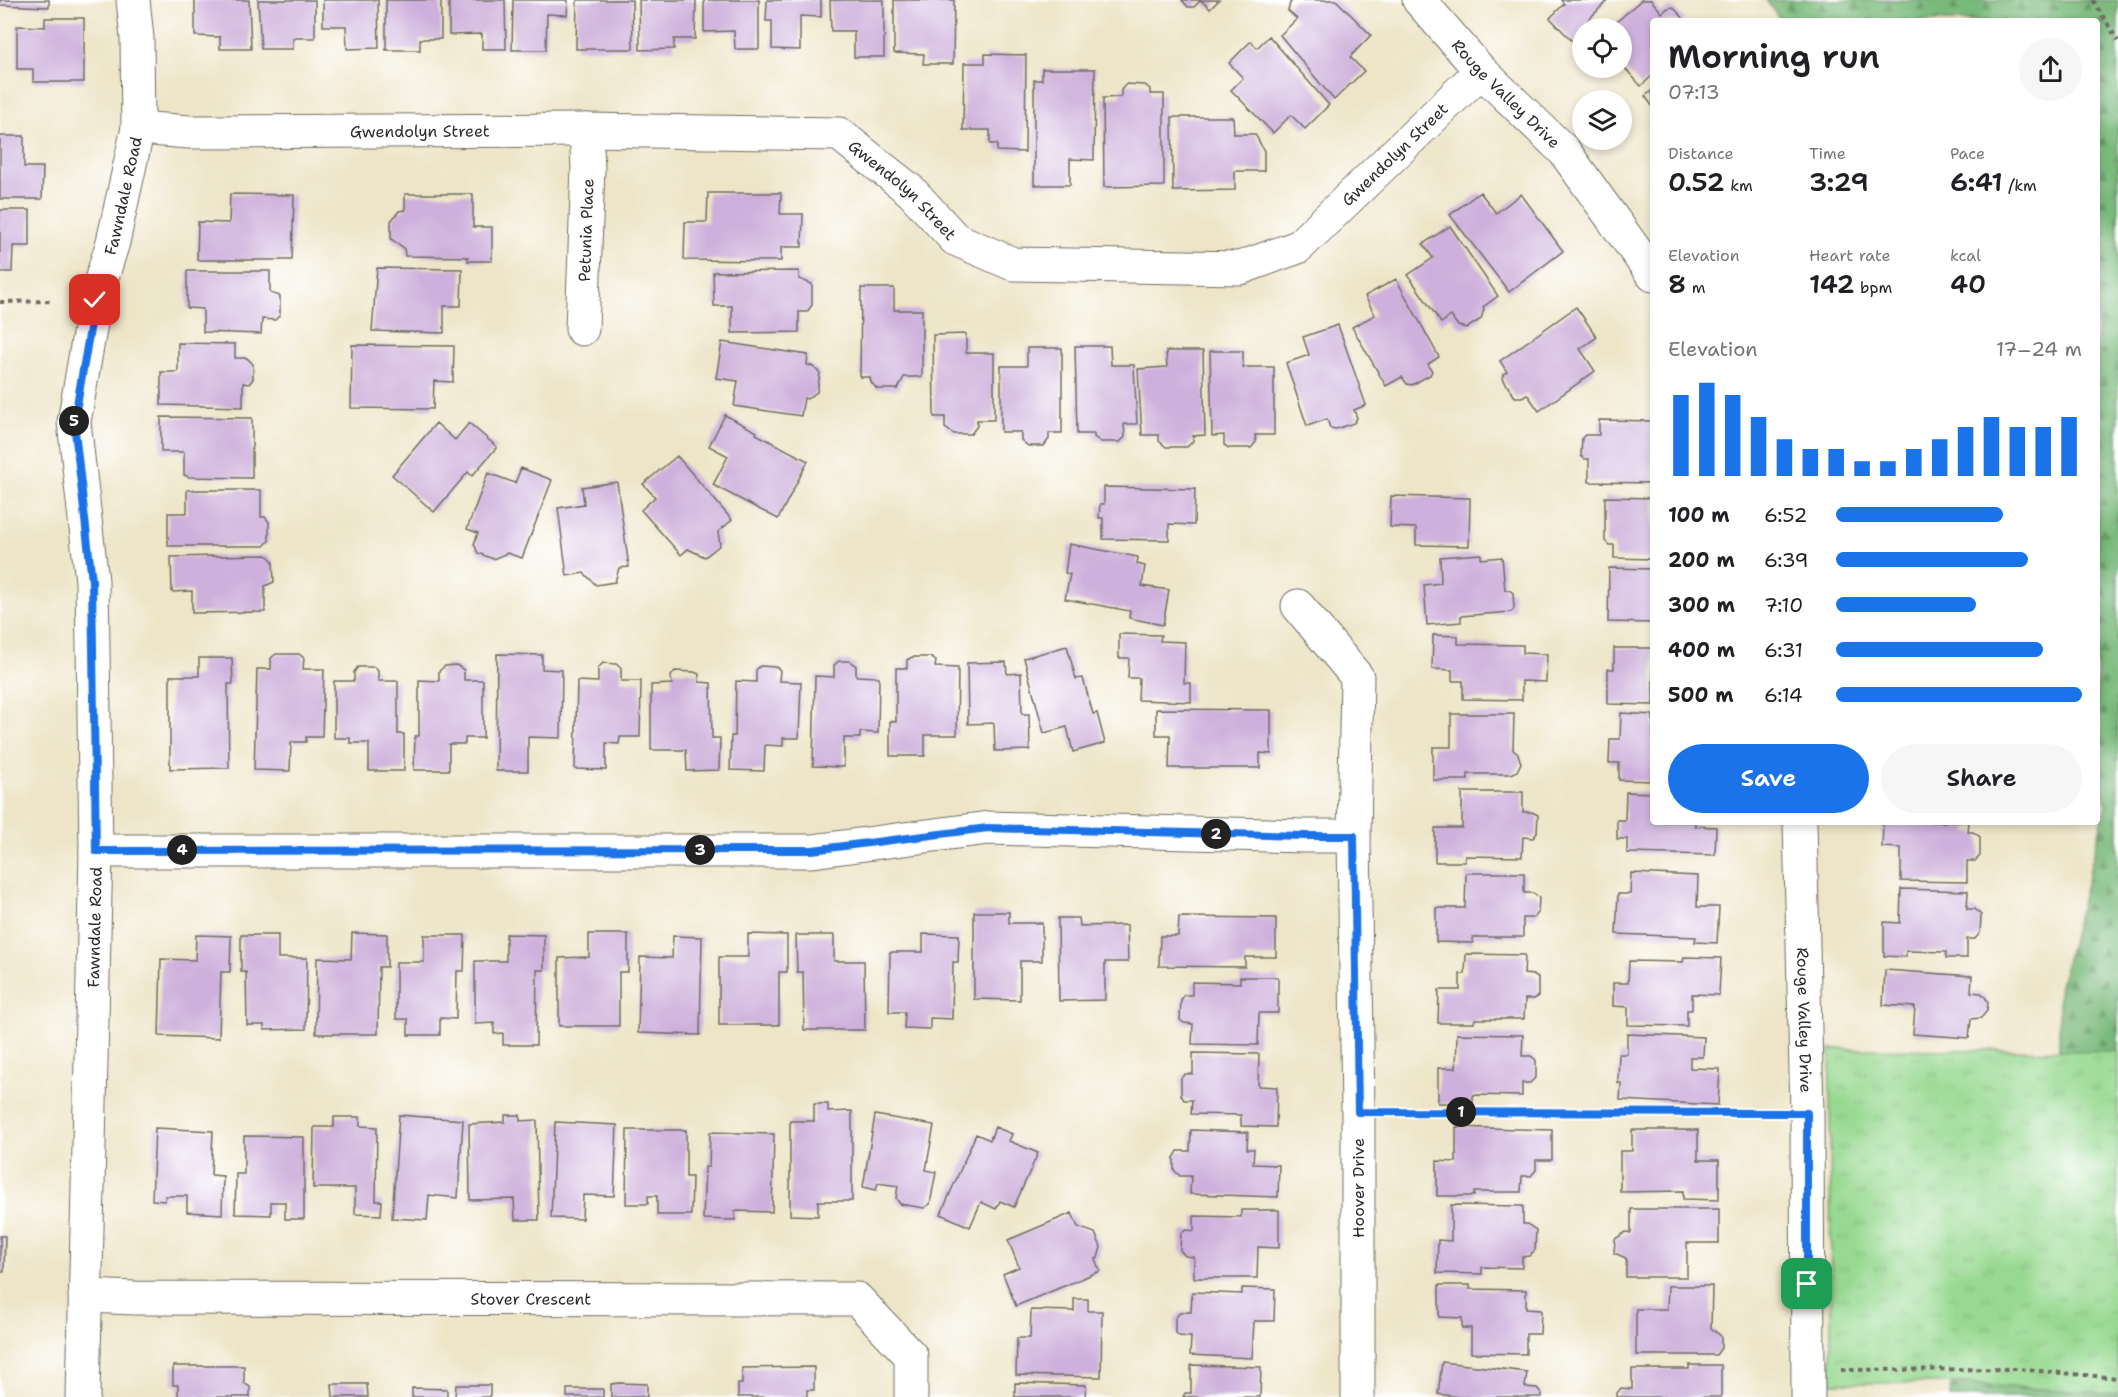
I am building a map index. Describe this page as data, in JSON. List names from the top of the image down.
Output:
{
  "streets": {
    "street": [
      "Rouge Valley Drive",
      "Gwendolyn Street",
      "Fawndale Road",
      "Petunia Place",
      "Hoover Drive",
      "Stover Crescent"
    ]
  },
  "crossings": [
    ["Rouge Valley Drive", "Gwendolyn Street"],
    ["Gwendolyn Street", "Fawndale Road"],
    ["Gwendolyn Street", "Petunia Place"],
    ["Fawndale Road", "Stover Crescent"]
  ],
  "page": {
    "heading": ["Morning run", "07:13"],
    "stats": [
      ["Distance", "0.52 km"],
      ["Time", "3:29"],
      ["Pace", "6:41 /km"],
      ["Elevation", "8 m"],
      ["Heart rate", "142 bpm"],
      ["kcal", "40"]
    ],
    "chart": ["Elevation", "17–24 m"],
    "pins": [
      "5",
      "2",
      "3",
      "4",
      "1"
    ],
    "list": [
      {
        "name": "100 m",
        "note": "6:52"
      },
      {
        "name": "200 m",
        "note": "6:39"
      },
      {
        "name": "300 m",
        "note": "7:10"
      },
      {
        "name": "400 m",
        "note": "6:31"
      },
      {
        "name": "500 m",
        "note": "6:14"
      }
    ],
    "buttons": ["Save", "Share"]
  }
}
